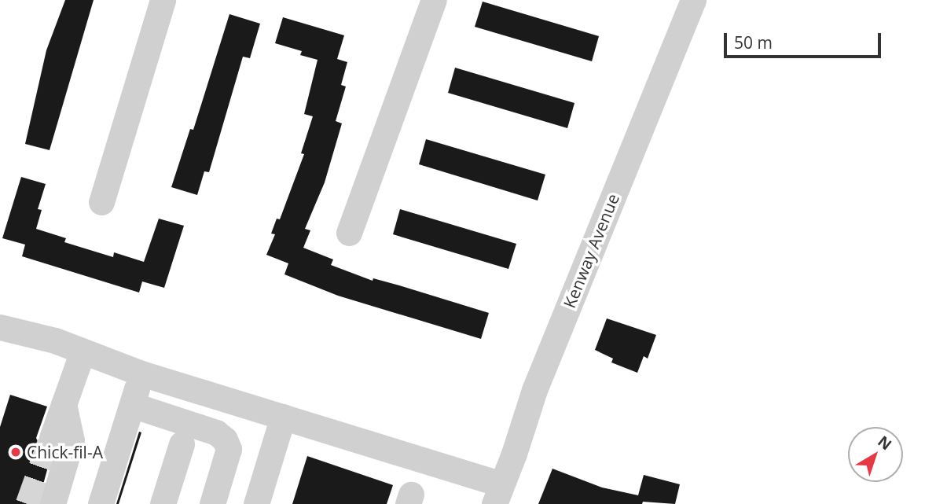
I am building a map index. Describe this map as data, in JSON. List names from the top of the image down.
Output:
{
  "streets": {
    "street": ["Kenway Avenue"]
  },
  "places": ["Chick-fil-A"],
  "scale_bar": "50 m",
  "north": "top right"
}
